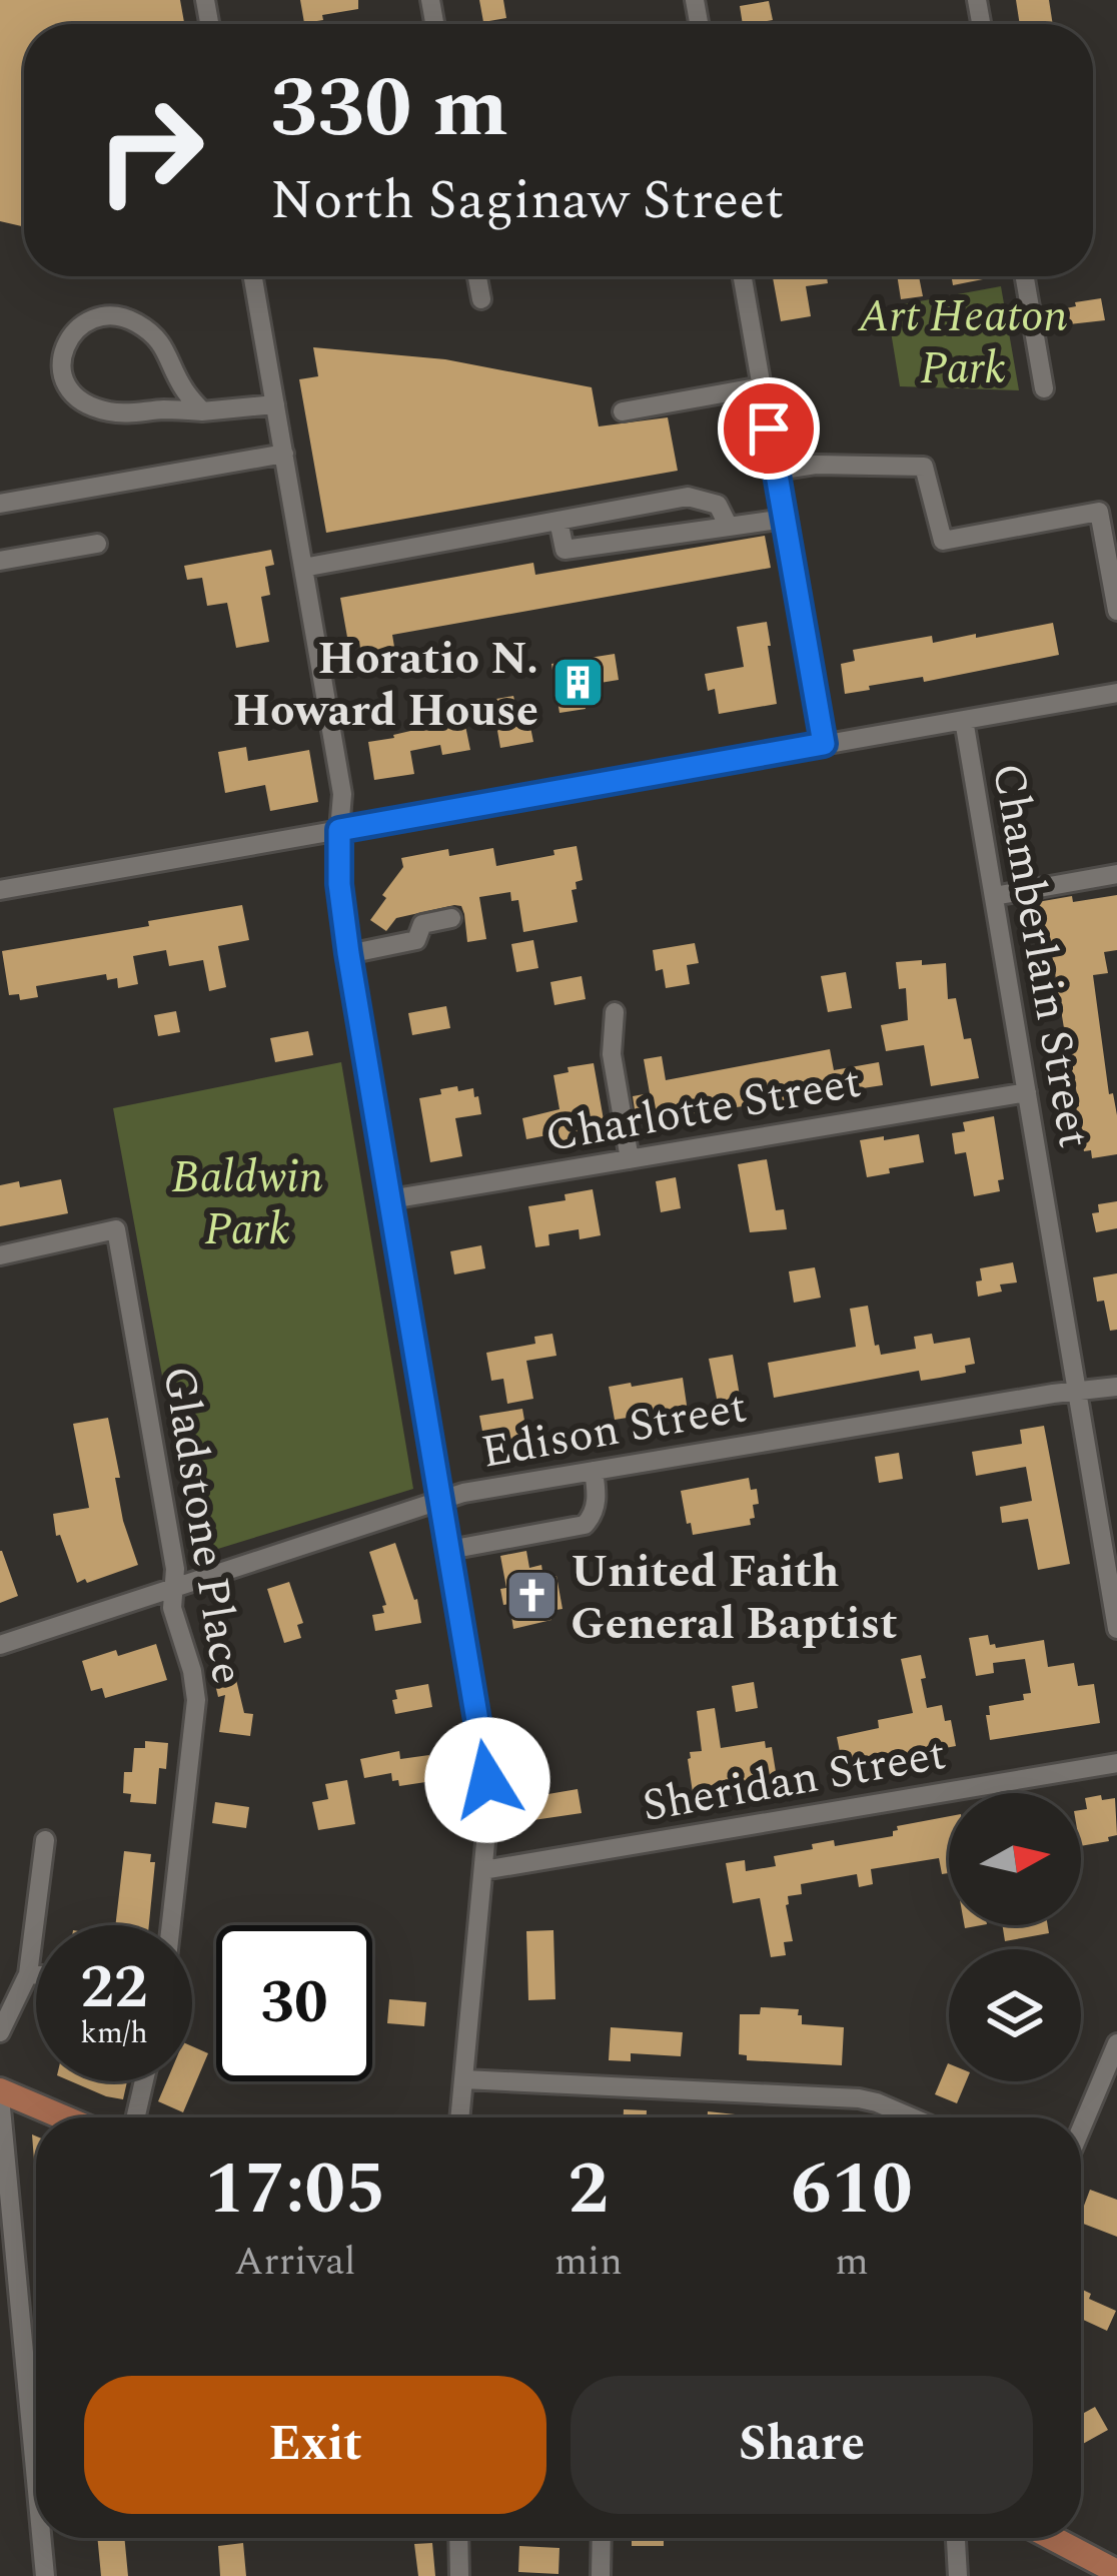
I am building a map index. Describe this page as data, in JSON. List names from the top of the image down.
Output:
{
  "streets": {
    "street": [
      "Chamberlain Street",
      "Charlotte Street",
      "Edison Street",
      "Gladstone Place",
      "Sheridan Street"
    ]
  },
  "crossings": [
    ["Chamberlain Street", "Charlotte Street"],
    ["Chamberlain Street", "Edison Street"],
    ["Edison Street", "Gladstone Place"]
  ],
  "parks": ["Art Heaton Park", "Baldwin Park"],
  "places": {
    "building": ["Horatio N. Howard House"],
    "church": ["United Faith General Baptist"]
  },
  "north": "right",
  "page": {
    "turn": ["330 m", "North Saginaw Street"],
    "speed": "22 km/h",
    "limit": "30",
    "eta": [
      "17:05",
      "Arrival",
      "2",
      "min",
      "610",
      "m"
    ],
    "buttons": ["Exit", "Share"]
  }
}
